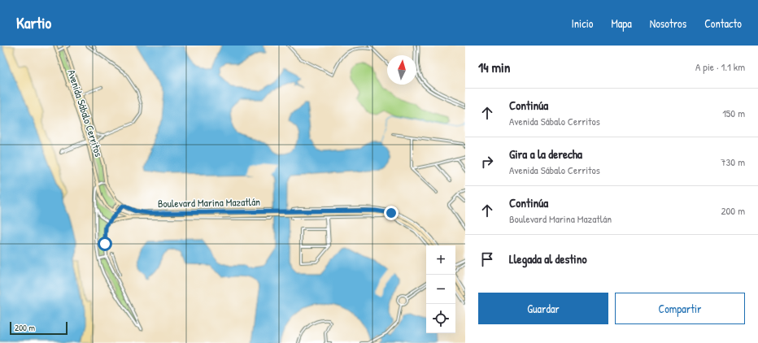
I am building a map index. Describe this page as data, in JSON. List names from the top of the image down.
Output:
{
  "streets": {
    "main road": ["Avenida Sábalo Cerritos"],
    "street": ["Boulevard Marina Mazatlán"]
  },
  "crossings": [
    ["Avenida Sábalo Cerritos", "Boulevard Marina Mazatlán"]
  ],
  "scale_bar": "200 m",
  "north": "top",
  "page": {
    "header": "Kartio",
    "nav": [
      "Inicio",
      "Mapa",
      "Nosotros",
      "Contacto"
    ],
    "heading": ["14 min", "A pie · 1.1 km"],
    "list": [
      ["Continúa", "Avenida Sábalo Cerritos", "150 m"],
      ["Gira a la derecha", "Avenida Sábalo Cerritos", "730 m"],
      ["Continúa", "Boulevard Marina Mazatlán", "200 m"],
      "Llegada al destino"
    ],
    "map_buttons": ["+", "−"],
    "buttons": ["Guardar", "Compartir"],
    "scale": "200 m"
  }
}
